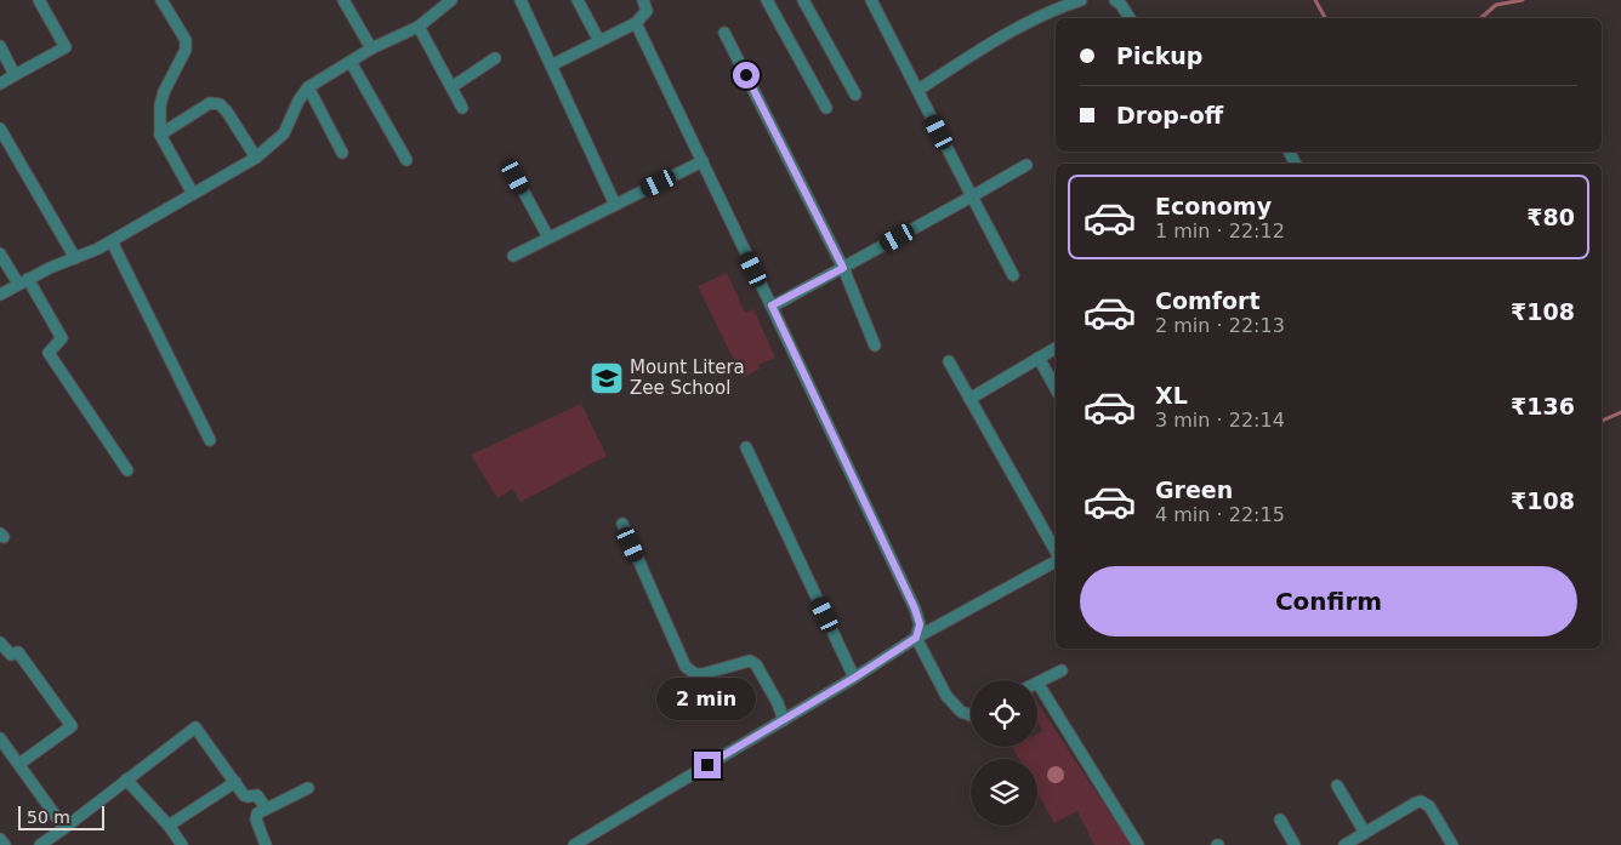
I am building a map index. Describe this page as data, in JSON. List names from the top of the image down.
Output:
{
  "places": {
    "school or university": ["Mount Litera Zee School"]
  },
  "scale_bar": "50 m",
  "page": {
    "banner": ["Pickup", "Drop-off"],
    "list": [
      {
        "name": "Economy",
        "note": "1 min · 22:12",
        "value": "₹80"
      },
      {
        "name": "Comfort",
        "note": "2 min · 22:13",
        "value": "₹108"
      },
      {
        "name": "XL",
        "note": "3 min · 22:14",
        "value": "₹136"
      },
      {
        "name": "Green",
        "note": "4 min · 22:15",
        "value": "₹108"
      }
    ],
    "buttons": "Confirm",
    "bubble": "2 min",
    "scale": "50 m"
  }
}
